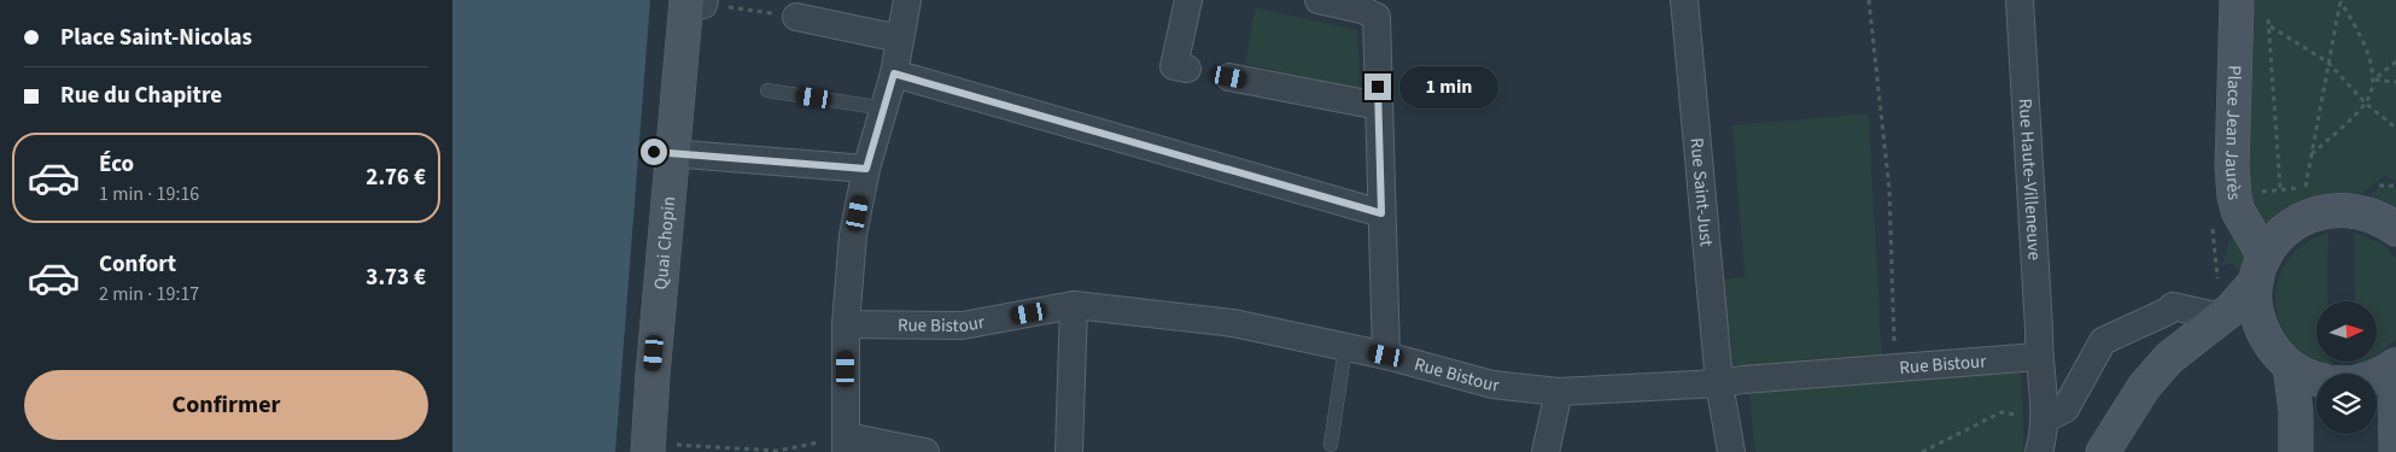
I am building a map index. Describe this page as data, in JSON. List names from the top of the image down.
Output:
{
  "streets": {
    "main road": ["Place Jean Jaurès", "Quai Chopin"],
    "street": ["Rue Haute-Villeneuve", "Rue Saint-Just", "Rue Bistour"]
  },
  "crossings": [
    ["Rue Haute-Villeneuve", "Rue Bistour"],
    ["Rue Saint-Just", "Rue Bistour"]
  ],
  "north": "right",
  "page": {
    "banner": ["Place Saint-Nicolas", "Rue du Chapitre"],
    "bubble": "1 min",
    "list": [
      {
        "name": "Éco",
        "note": "1 min · 19:16",
        "value": "2.76 €"
      },
      {
        "name": "Confort",
        "note": "2 min · 19:17",
        "value": "3.73 €"
      }
    ],
    "buttons": "Confirmer"
  }
}
